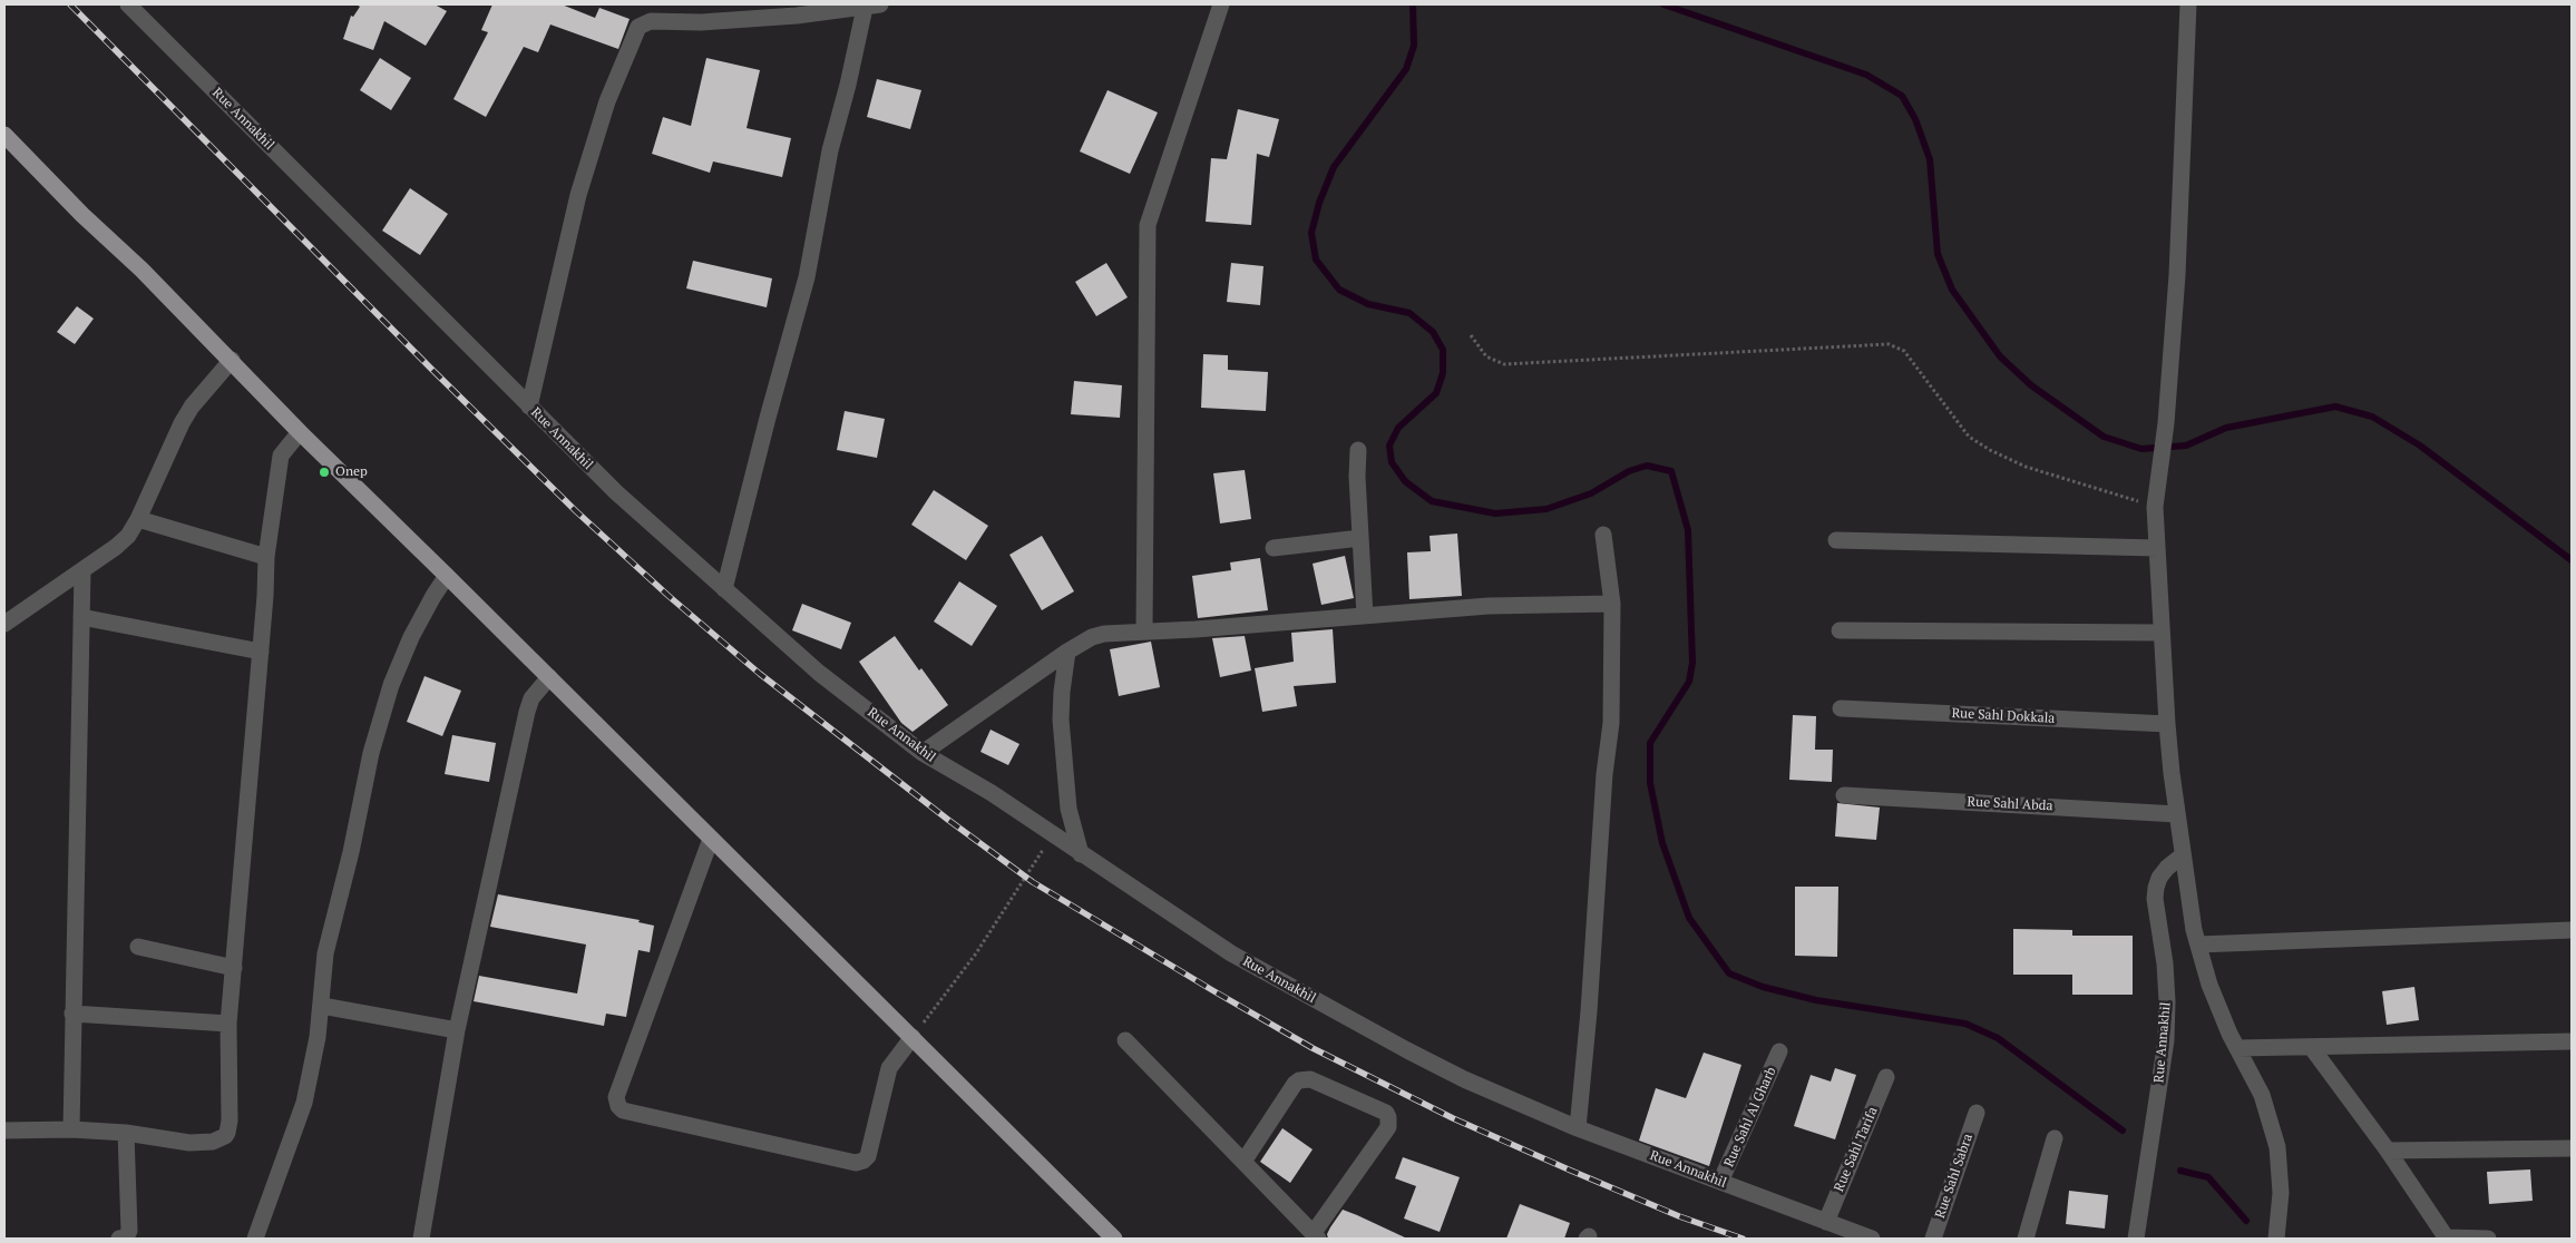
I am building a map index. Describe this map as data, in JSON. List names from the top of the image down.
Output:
{
  "streets": {
    "street": [
      "Rue Annakhil",
      "Rue Sahl Dokkala",
      "Rue Sahl Abda",
      "Rue Sahl Al Gharb",
      "Rue Sahl Tarifa",
      "Rue Sahl Sabra"
    ]
  },
  "crossings": [
    ["Rue Annakhil", "Rue Sahl Al Gharb"],
    ["Rue Annakhil", "Rue Sahl Tarifa"]
  ],
  "places": ["Onep"]
}
